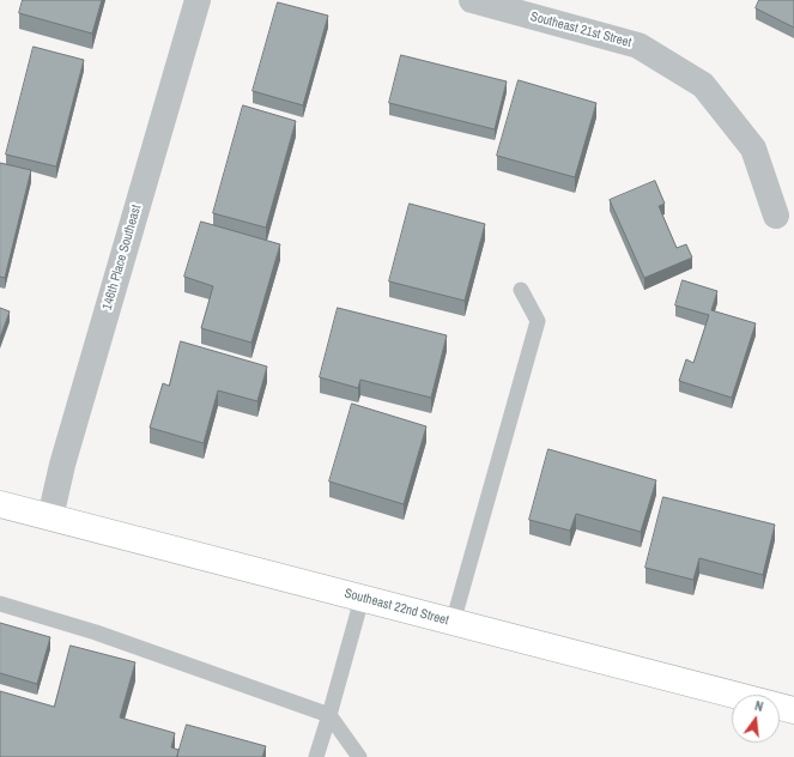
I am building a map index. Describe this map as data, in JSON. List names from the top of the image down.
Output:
{
  "streets": {
    "street": ["Southeast 21st Street", "146th Place Southeast", "Southeast 22nd Street"]
  },
  "crossings": [
    ["146th Place Southeast", "Southeast 22nd Street"]
  ],
  "north": "top"
}
